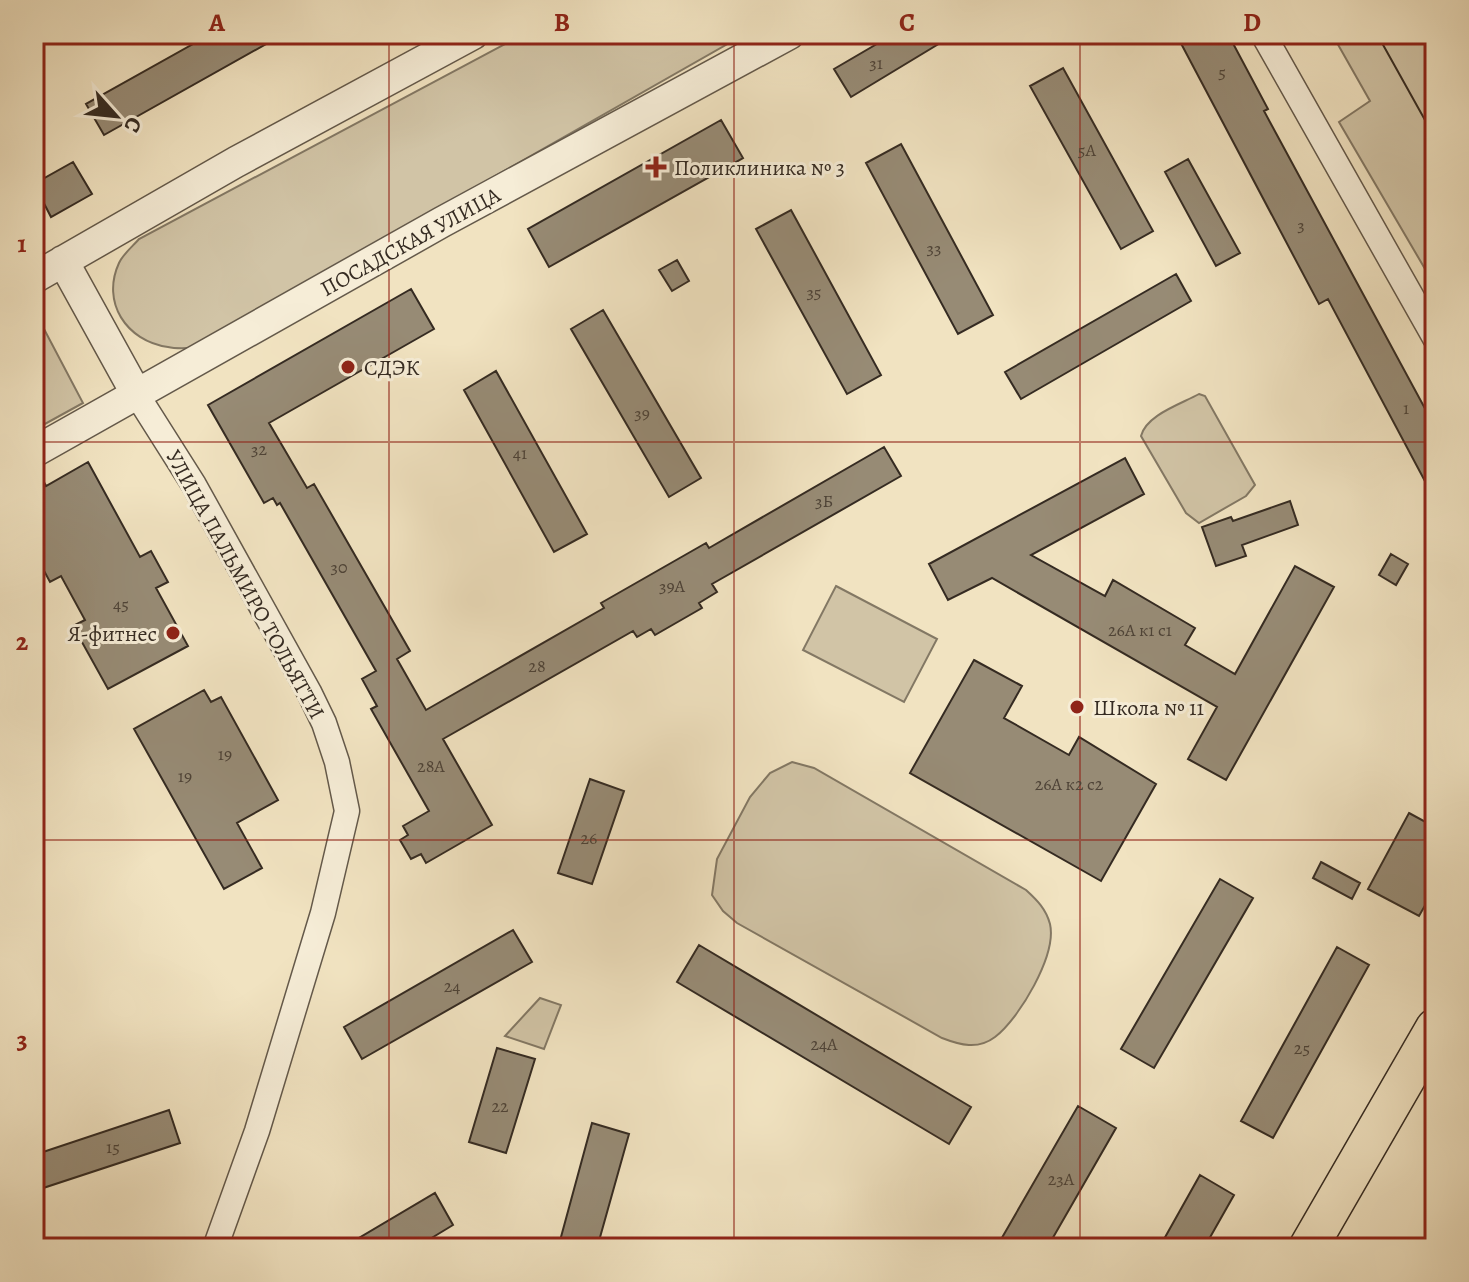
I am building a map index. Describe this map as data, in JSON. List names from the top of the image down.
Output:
{
  "streets": {
    "street": ["ПОСАДСКАЯ УЛИЦА", "УЛИЦА ПАЛЬМИРО ТОЛЬЯТТИ"]
  },
  "crossings": [
    ["ПОСАДСКАЯ УЛИЦА", "УЛИЦА ПАЛЬМИРО ТОЛЬЯТТИ"]
  ],
  "places": {
    "health": ["Поликлиника № 3"],
    "other": ["СДЭК", "Я-фитнес", "Школа № 11"]
  },
  "house_numbers": [
    "31",
    "5",
    "5А",
    "3",
    "33",
    "35",
    "1",
    "39",
    "32",
    "41",
    "3Б",
    "30",
    "39А",
    "45",
    "26А к1 с1",
    "28",
    "19",
    "28А",
    "19",
    "26А к2 с2",
    "26",
    "24",
    "24А",
    "25",
    "22",
    "15",
    "23А"
  ],
  "north": "bottom right",
  "grid": {
    "columns": [
      "A",
      "B",
      "C",
      "D"
    ],
    "rows": ["1", "2", "3"]
  }
}
